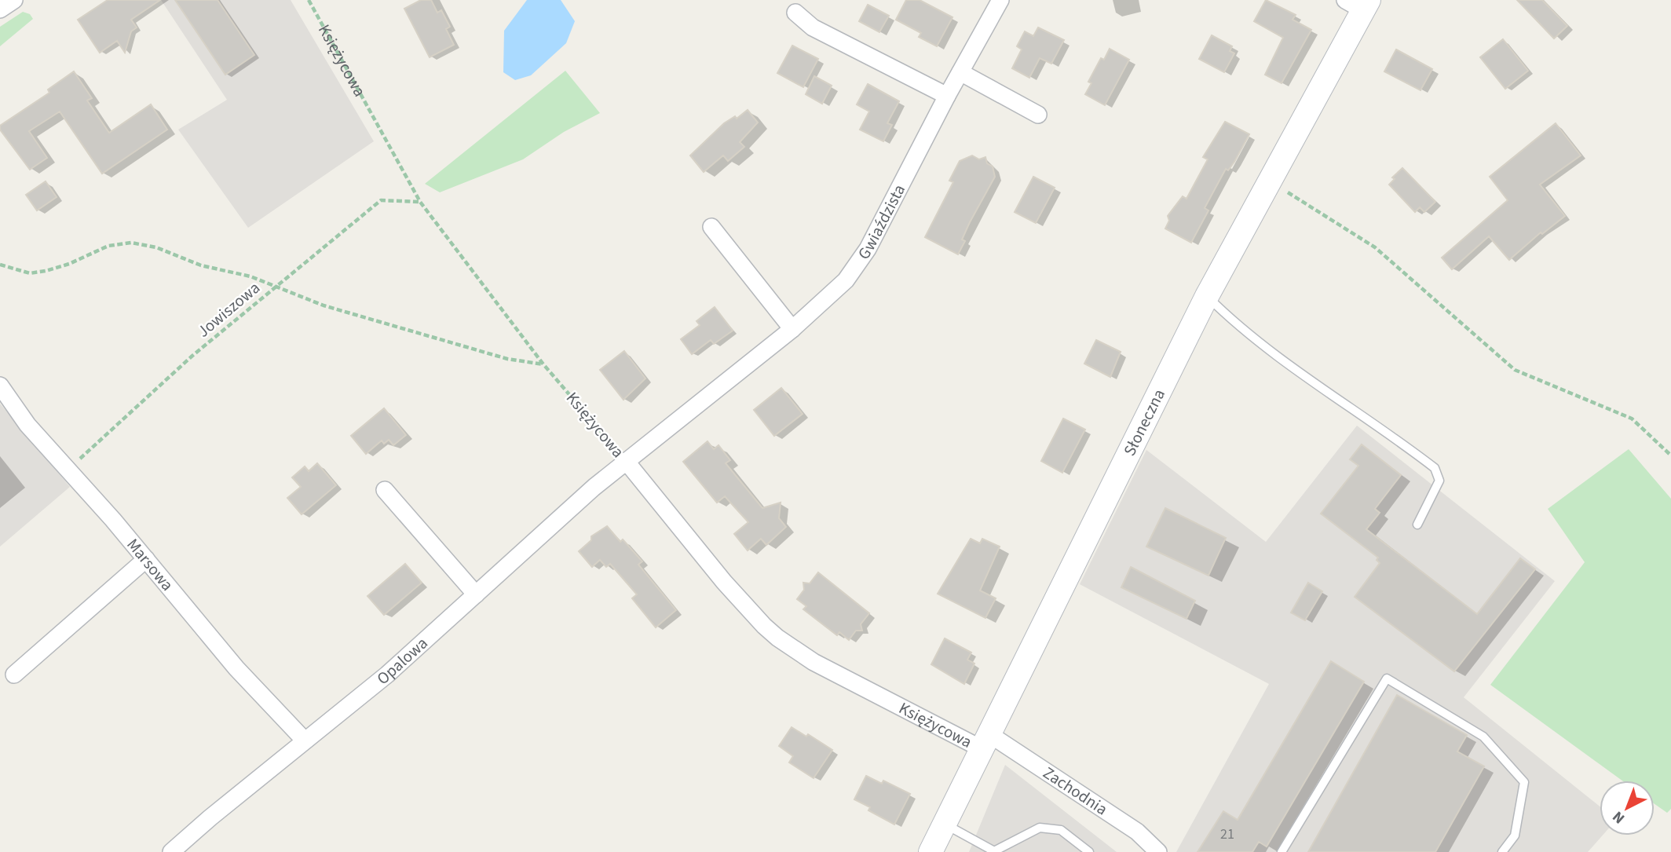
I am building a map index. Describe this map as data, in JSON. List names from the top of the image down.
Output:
{
  "streets": {
    "street": [
      "Księżycowa",
      "Gwiaździsta",
      "Słoneczna",
      "Marsowa",
      "Opalowa",
      "Zachodnia"
    ],
    "path": ["Jowiszowa"]
  },
  "crossings": [
    ["Księżycowa", "Gwiaździsta"],
    ["Księżycowa", "Jowiszowa"],
    ["Księżycowa", "Słoneczna"],
    ["Księżycowa", "Opalowa"],
    ["Księżycowa", "Zachodnia"],
    ["Gwiaździsta", "Opalowa"],
    ["Jowiszowa", "Marsowa"],
    ["Słoneczna", "Zachodnia"],
    ["Marsowa", "Opalowa"]
  ],
  "house_numbers": ["21"],
  "north": "bottom left"
}
